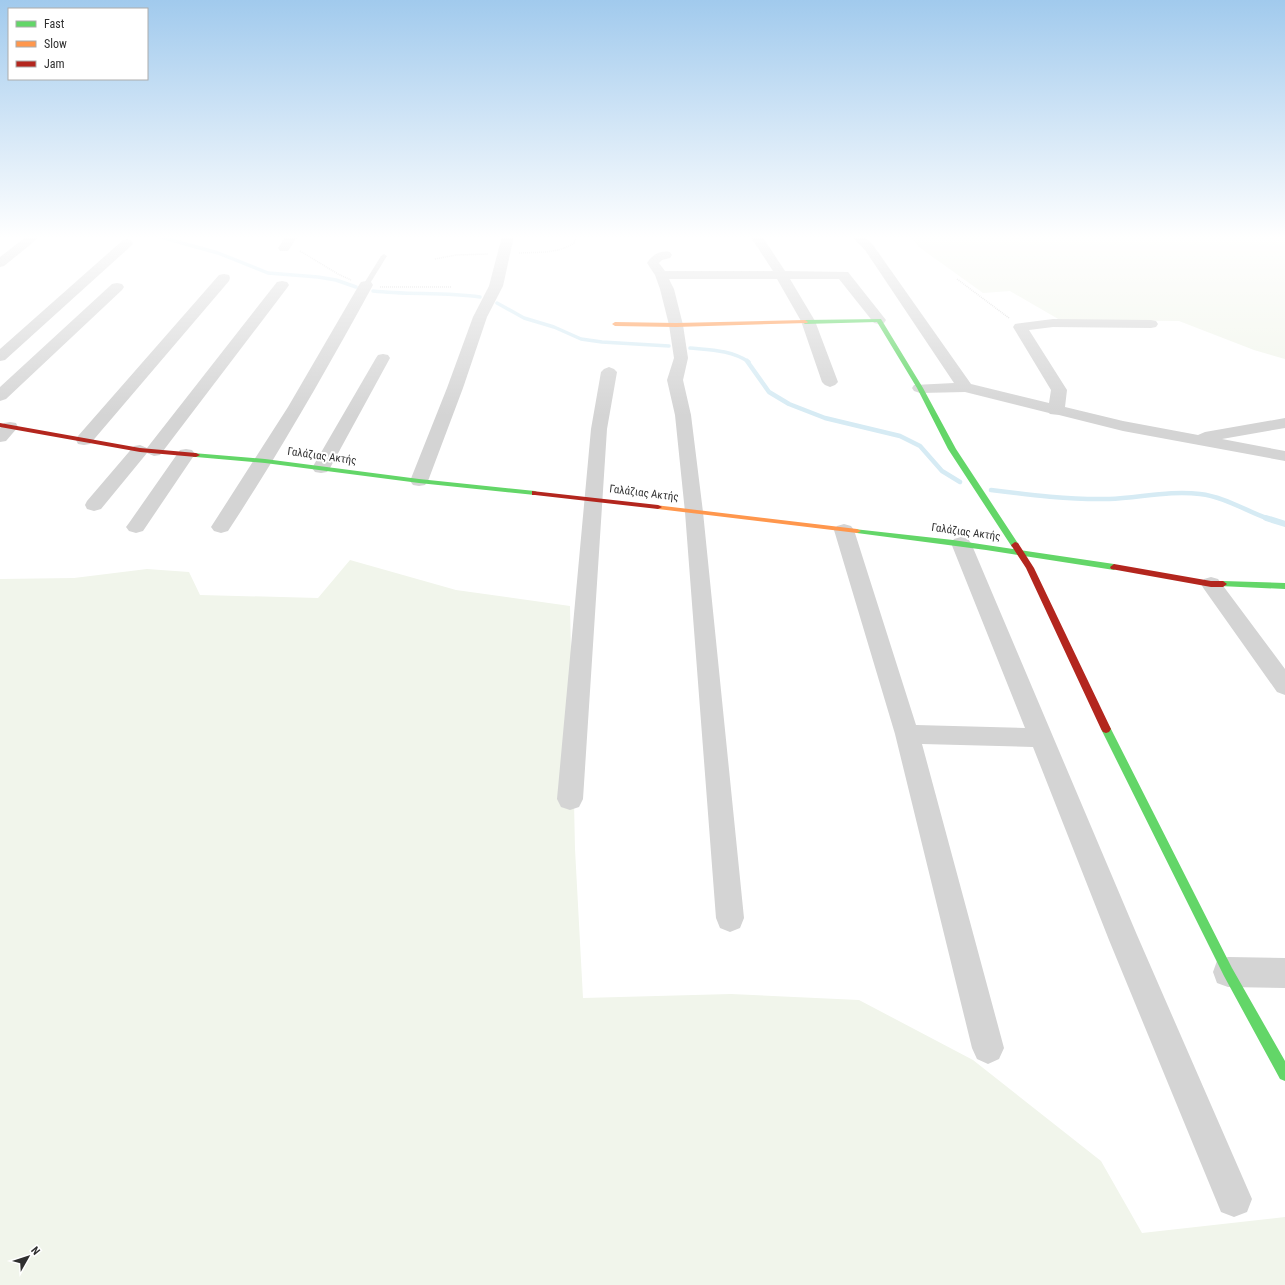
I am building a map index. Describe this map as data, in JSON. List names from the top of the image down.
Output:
{
  "streets": {
    "street": ["Γαλάζιας Ακτής"]
  },
  "legend": ["Fast", "Slow", "Jam"],
  "north": "top right"
}
